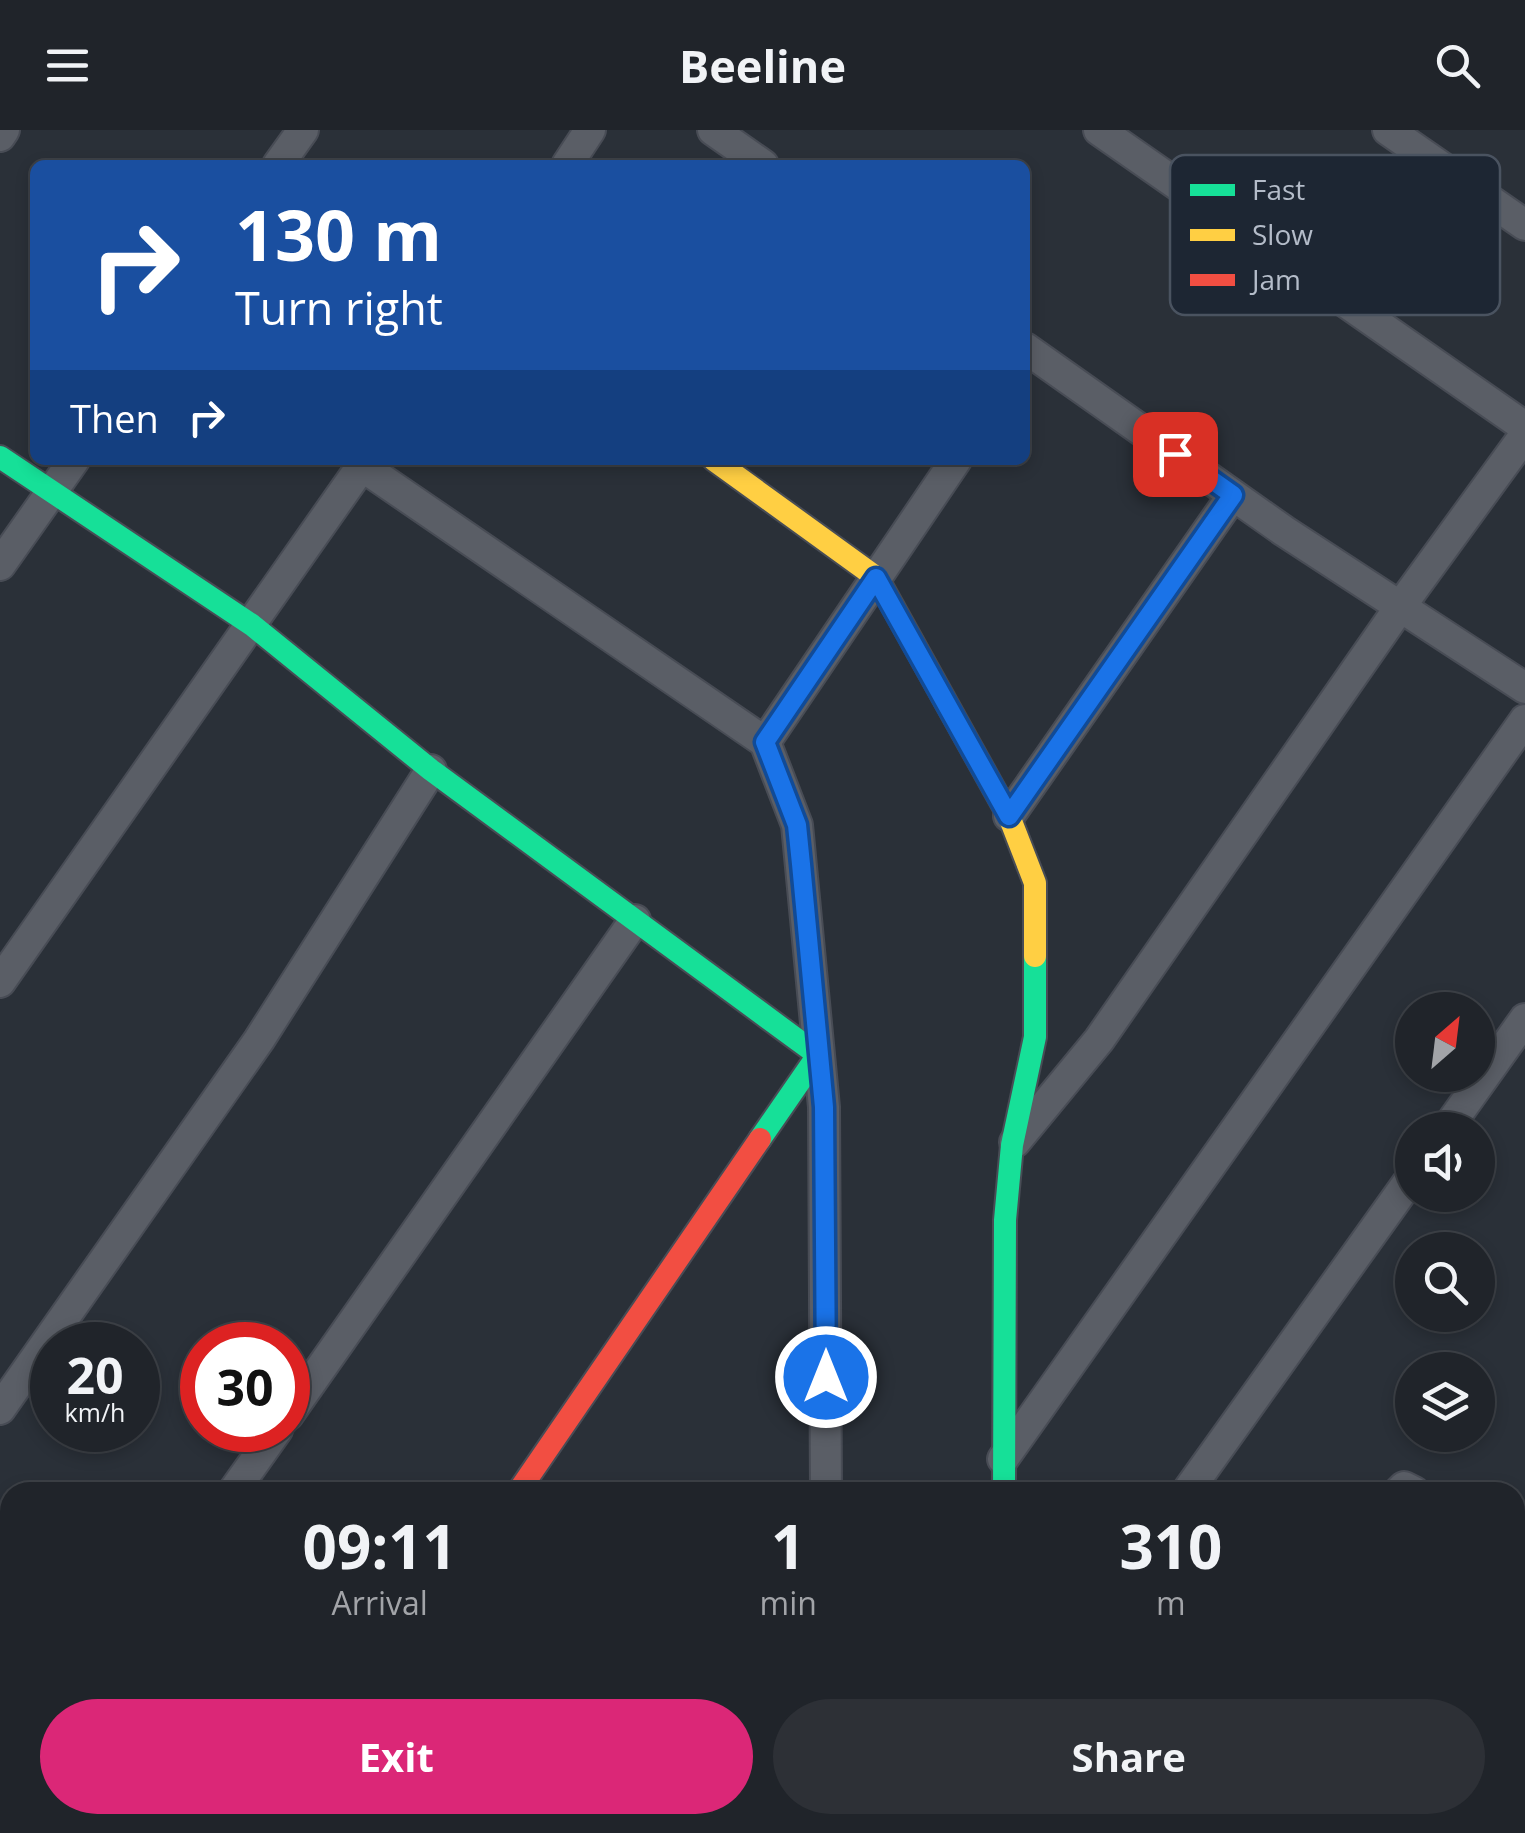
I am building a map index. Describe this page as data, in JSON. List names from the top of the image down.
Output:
{
  "legend": ["Fast", "Slow", "Jam"],
  "north": "top right",
  "page": {
    "header": "Beeline",
    "turn": ["130 m", "Turn right"],
    "then": "Then",
    "speed": "20 km/h",
    "limit": "30",
    "eta": [
      "09:11",
      "Arrival",
      "1",
      "min",
      "310",
      "m"
    ],
    "buttons": ["Exit", "Share"]
  }
}
